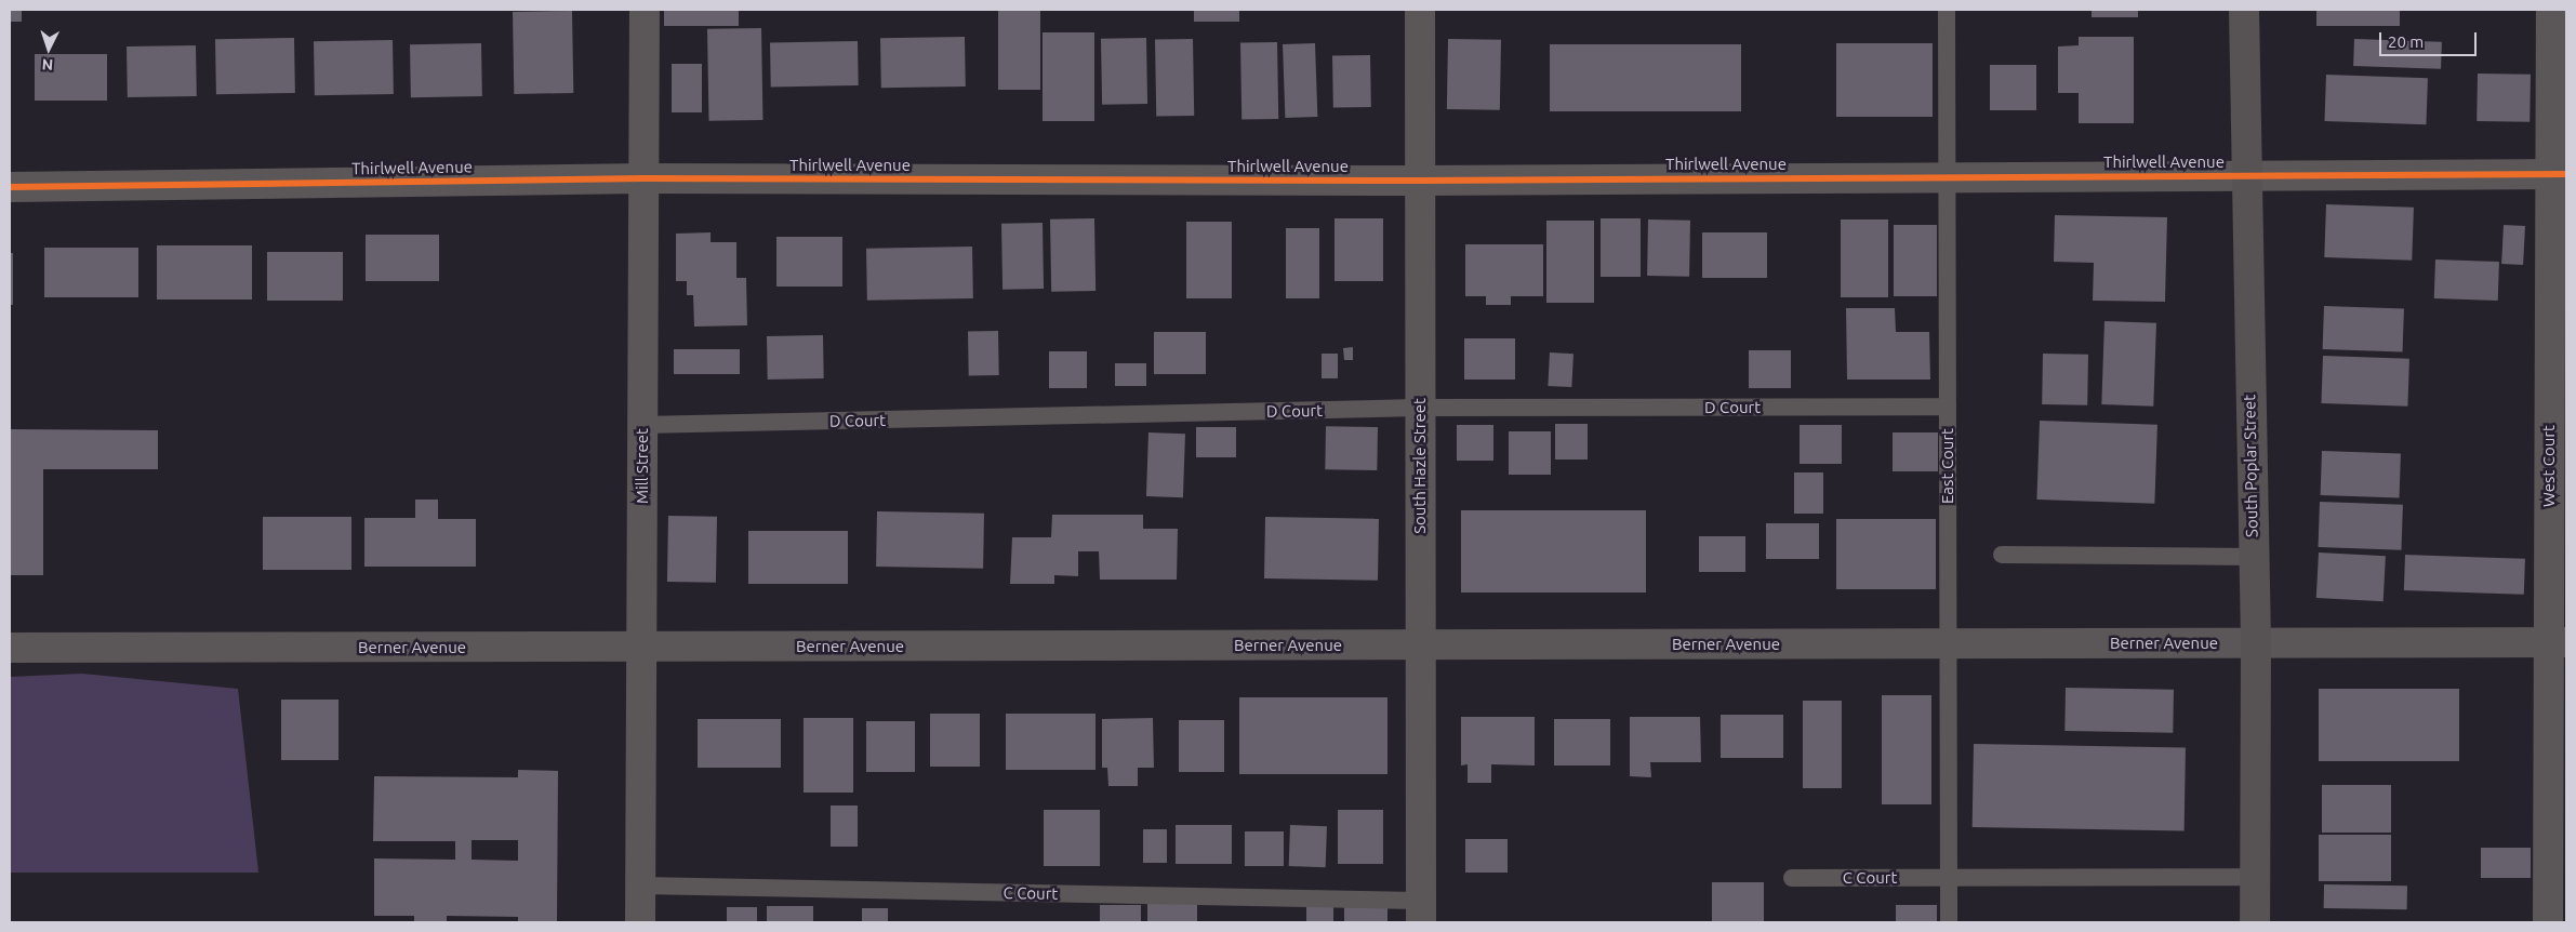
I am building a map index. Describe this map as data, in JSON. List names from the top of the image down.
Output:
{
  "streets": {
    "main road": ["South Poplar Street"],
    "street": [
      "Thirlwell Avenue",
      "Mill Street",
      "South Hazle Street",
      "West Court",
      "Berner Avenue"
    ],
    "lane": ["D Court", "East Court", "C Court"]
  },
  "crossings": [
    ["Thirlwell Avenue", "Mill Street"],
    ["Thirlwell Avenue", "South Hazle Street"],
    ["Thirlwell Avenue", "East Court"],
    ["Thirlwell Avenue", "South Poplar Street"],
    ["Thirlwell Avenue", "West Court"],
    ["D Court", "Mill Street"],
    ["D Court", "South Hazle Street"],
    ["D Court", "East Court"],
    ["Mill Street", "Berner Avenue"],
    ["Mill Street", "C Court"],
    ["South Hazle Street", "Berner Avenue"],
    ["South Hazle Street", "C Court"],
    ["East Court", "Berner Avenue"],
    ["East Court", "C Court"],
    ["South Poplar Street", "Berner Avenue"],
    ["South Poplar Street", "C Court"],
    ["West Court", "Berner Avenue"]
  ],
  "scale_bar": "20 m",
  "north": "bottom"
}
